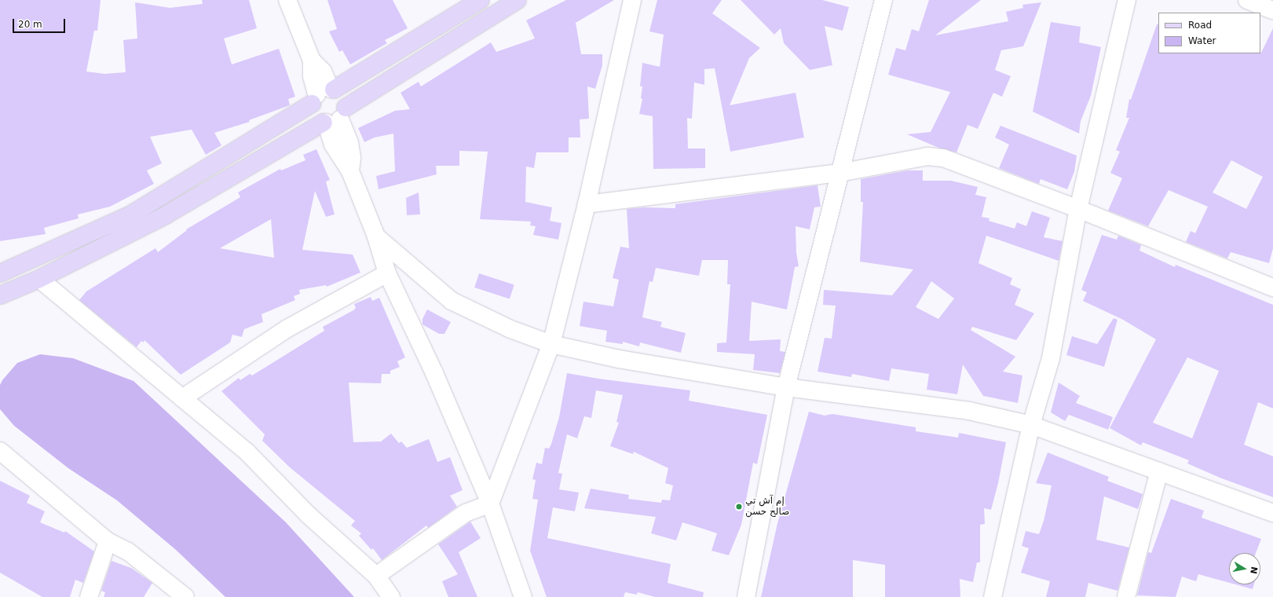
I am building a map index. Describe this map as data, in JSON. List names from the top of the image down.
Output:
{
  "places": ["إم آش تي صالح حسن"],
  "legend": ["Road", "Water"],
  "scale_bar": "20 m",
  "north": "right"
}
